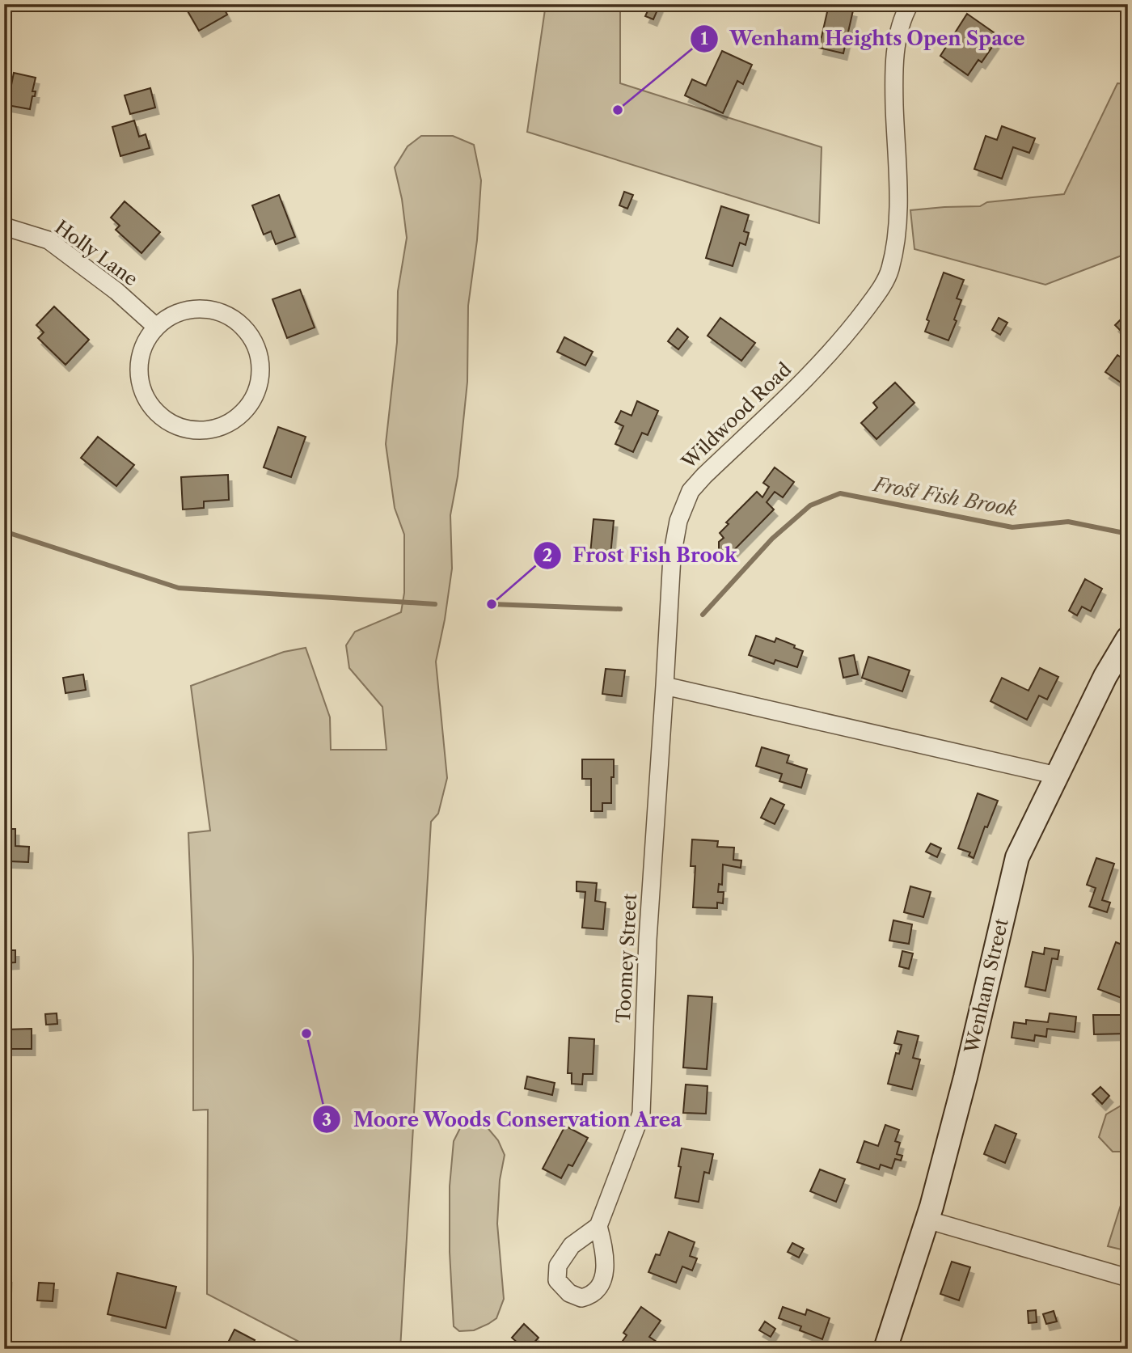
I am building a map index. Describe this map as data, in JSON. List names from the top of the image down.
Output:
{
  "streets": {
    "main road": ["Wenham Street"],
    "street": ["Holly Lane", "Wildwood Road", "Toomey Street"]
  },
  "crossings": [
    ["Wildwood Road", "Toomey Street"]
  ],
  "water": ["Frost Fish Brook"],
  "places": ["Wenham Heights Open Space", "Frost Fish Brook", "Moore Woods Conservation Area"]
}
